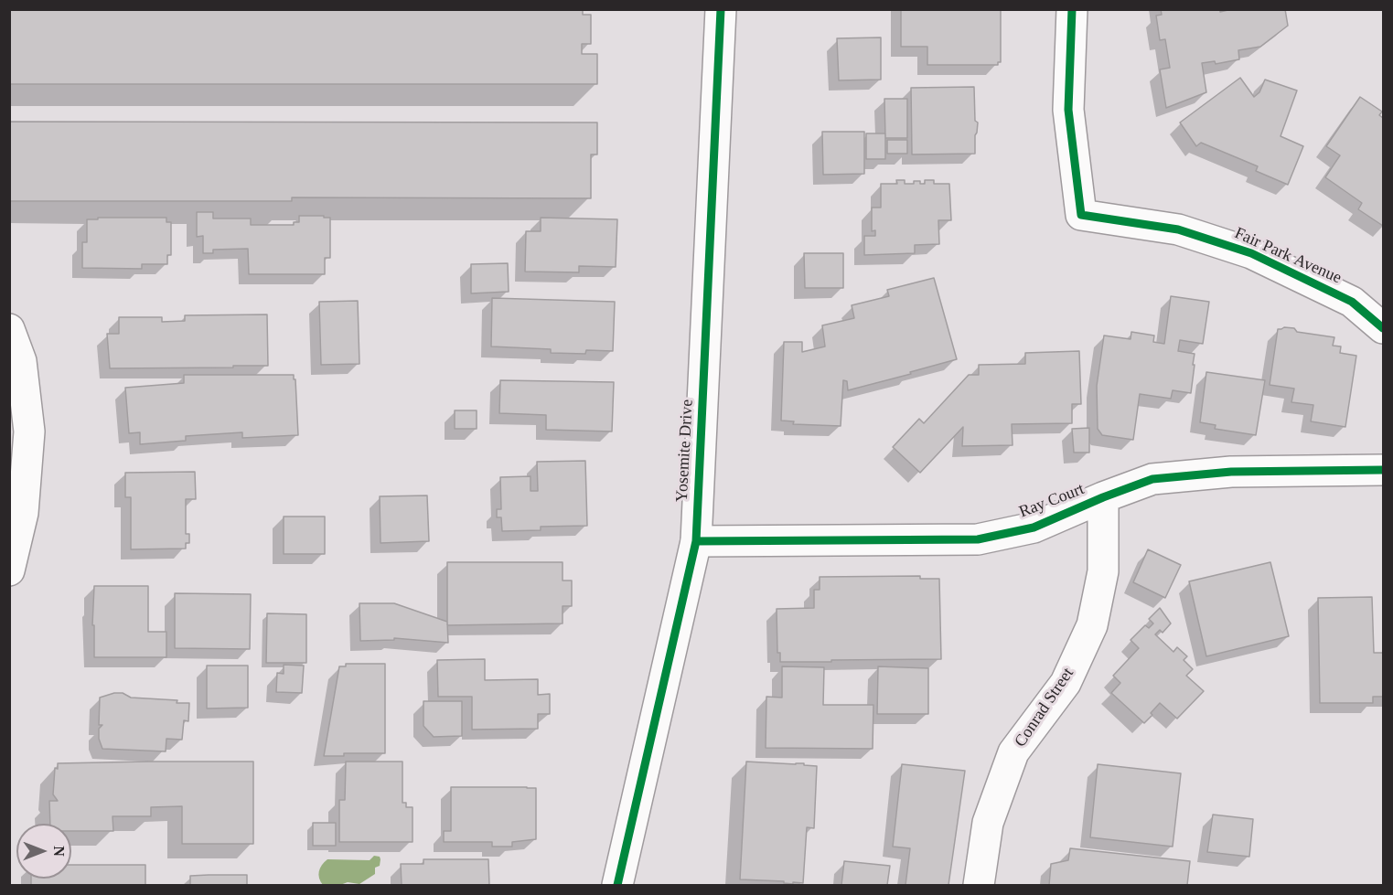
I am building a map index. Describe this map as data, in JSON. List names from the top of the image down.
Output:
{
  "streets": {
    "street": [
      "Fair Park Avenue",
      "Yosemite Drive",
      "Ray Court",
      "Conrad Street"
    ]
  },
  "crossings": [
    ["Yosemite Drive", "Ray Court"],
    ["Ray Court", "Conrad Street"]
  ],
  "north": "right"
}
